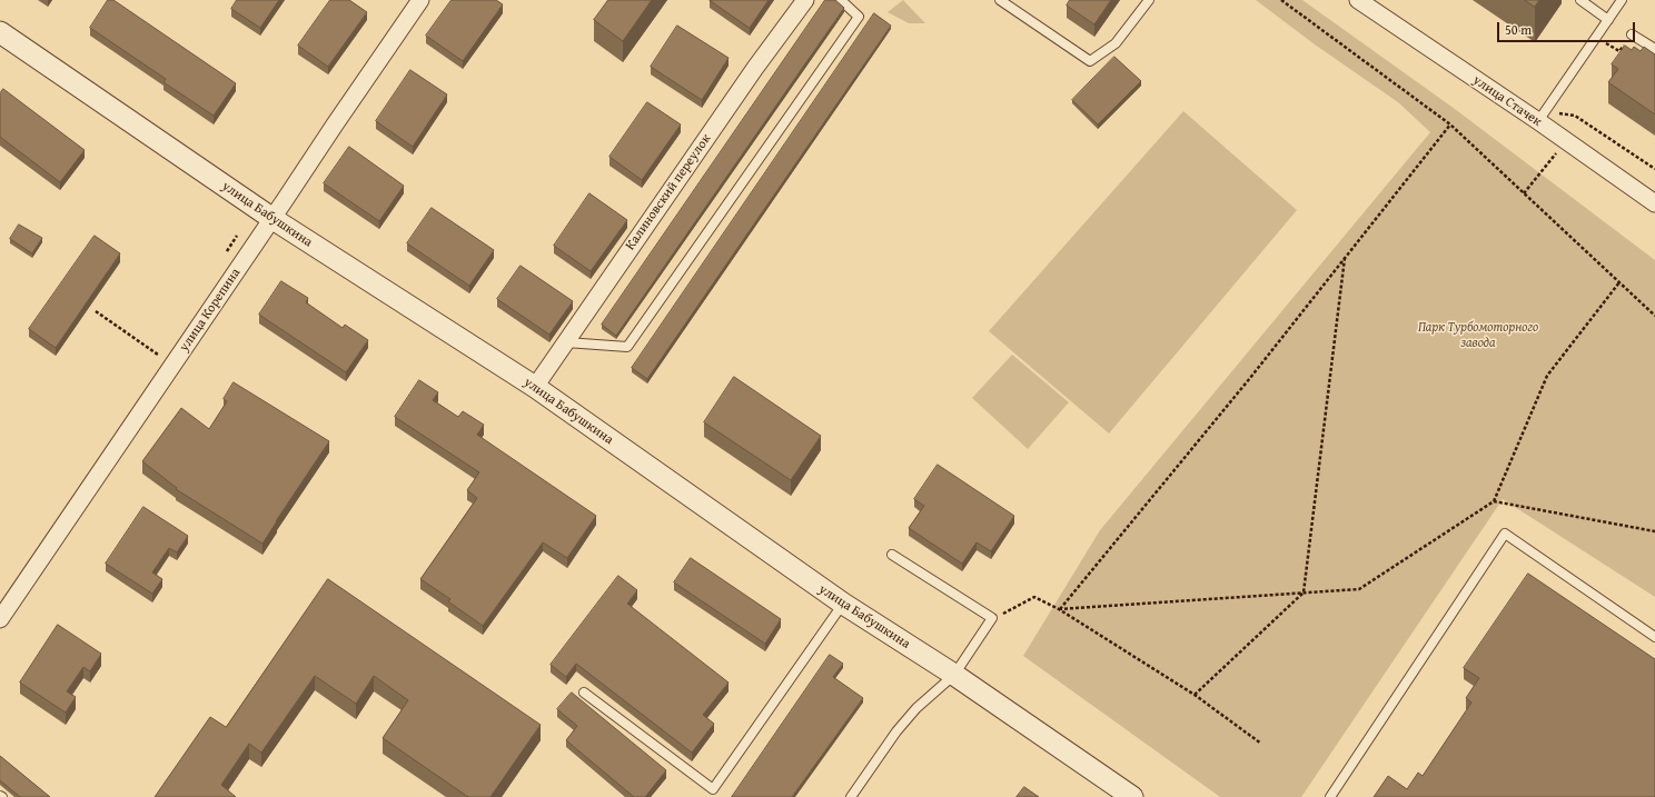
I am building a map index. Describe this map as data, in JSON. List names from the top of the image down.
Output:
{
  "streets": {
    "street": [
      "улица Стачек",
      "Калиновский переулок",
      "улица Бабушкина",
      "улица Корепина"
    ]
  },
  "crossings": [
    ["Калиновский переулок", "улица Бабушкина"],
    ["улица Бабушкина", "улица Корепина"]
  ],
  "parks": ["Парк Турбомоторного завода"],
  "scale_bar": "50 m"
}
